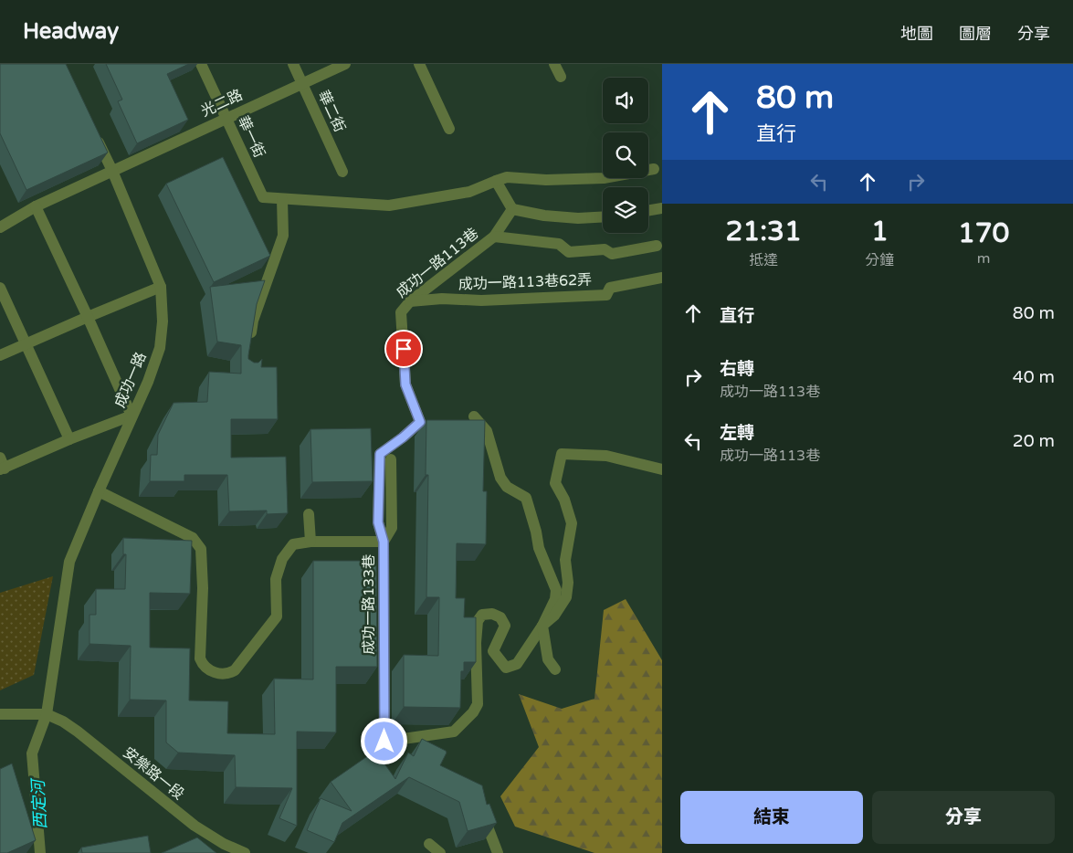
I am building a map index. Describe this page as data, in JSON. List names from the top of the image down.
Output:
{
  "streets": {
    "street": [
      "光二路",
      "華二街",
      "華一街",
      "成功一路113巷",
      "成功一路113巷62弄",
      "成功一路",
      "成功一路133巷",
      "安樂路一段"
    ]
  },
  "crossings": [
    ["光二路", "華二街"],
    ["光二路", "華一街"],
    ["光二路", "成功一路"],
    ["成功一路113巷", "成功一路113巷62弄"],
    ["成功一路113巷", "成功一路133巷"],
    ["成功一路", "成功一路133巷"],
    ["成功一路", "安樂路一段"]
  ],
  "water": ["西定河"],
  "page": {
    "header": "Headway",
    "nav": ["地圖", "圖層", "分享"],
    "turn": ["80 m", "直行"],
    "eta": [
      "21:31",
      "抵達",
      "1",
      "分鐘",
      "170",
      "m"
    ],
    "list": [
      {
        "name": "直行",
        "value": "80 m"
      },
      {
        "name": "右轉",
        "note": "成功一路113巷",
        "value": "40 m"
      },
      {
        "name": "左轉",
        "note": "成功一路113巷",
        "value": "20 m"
      }
    ],
    "buttons": ["結束", "分享"]
  }
}
